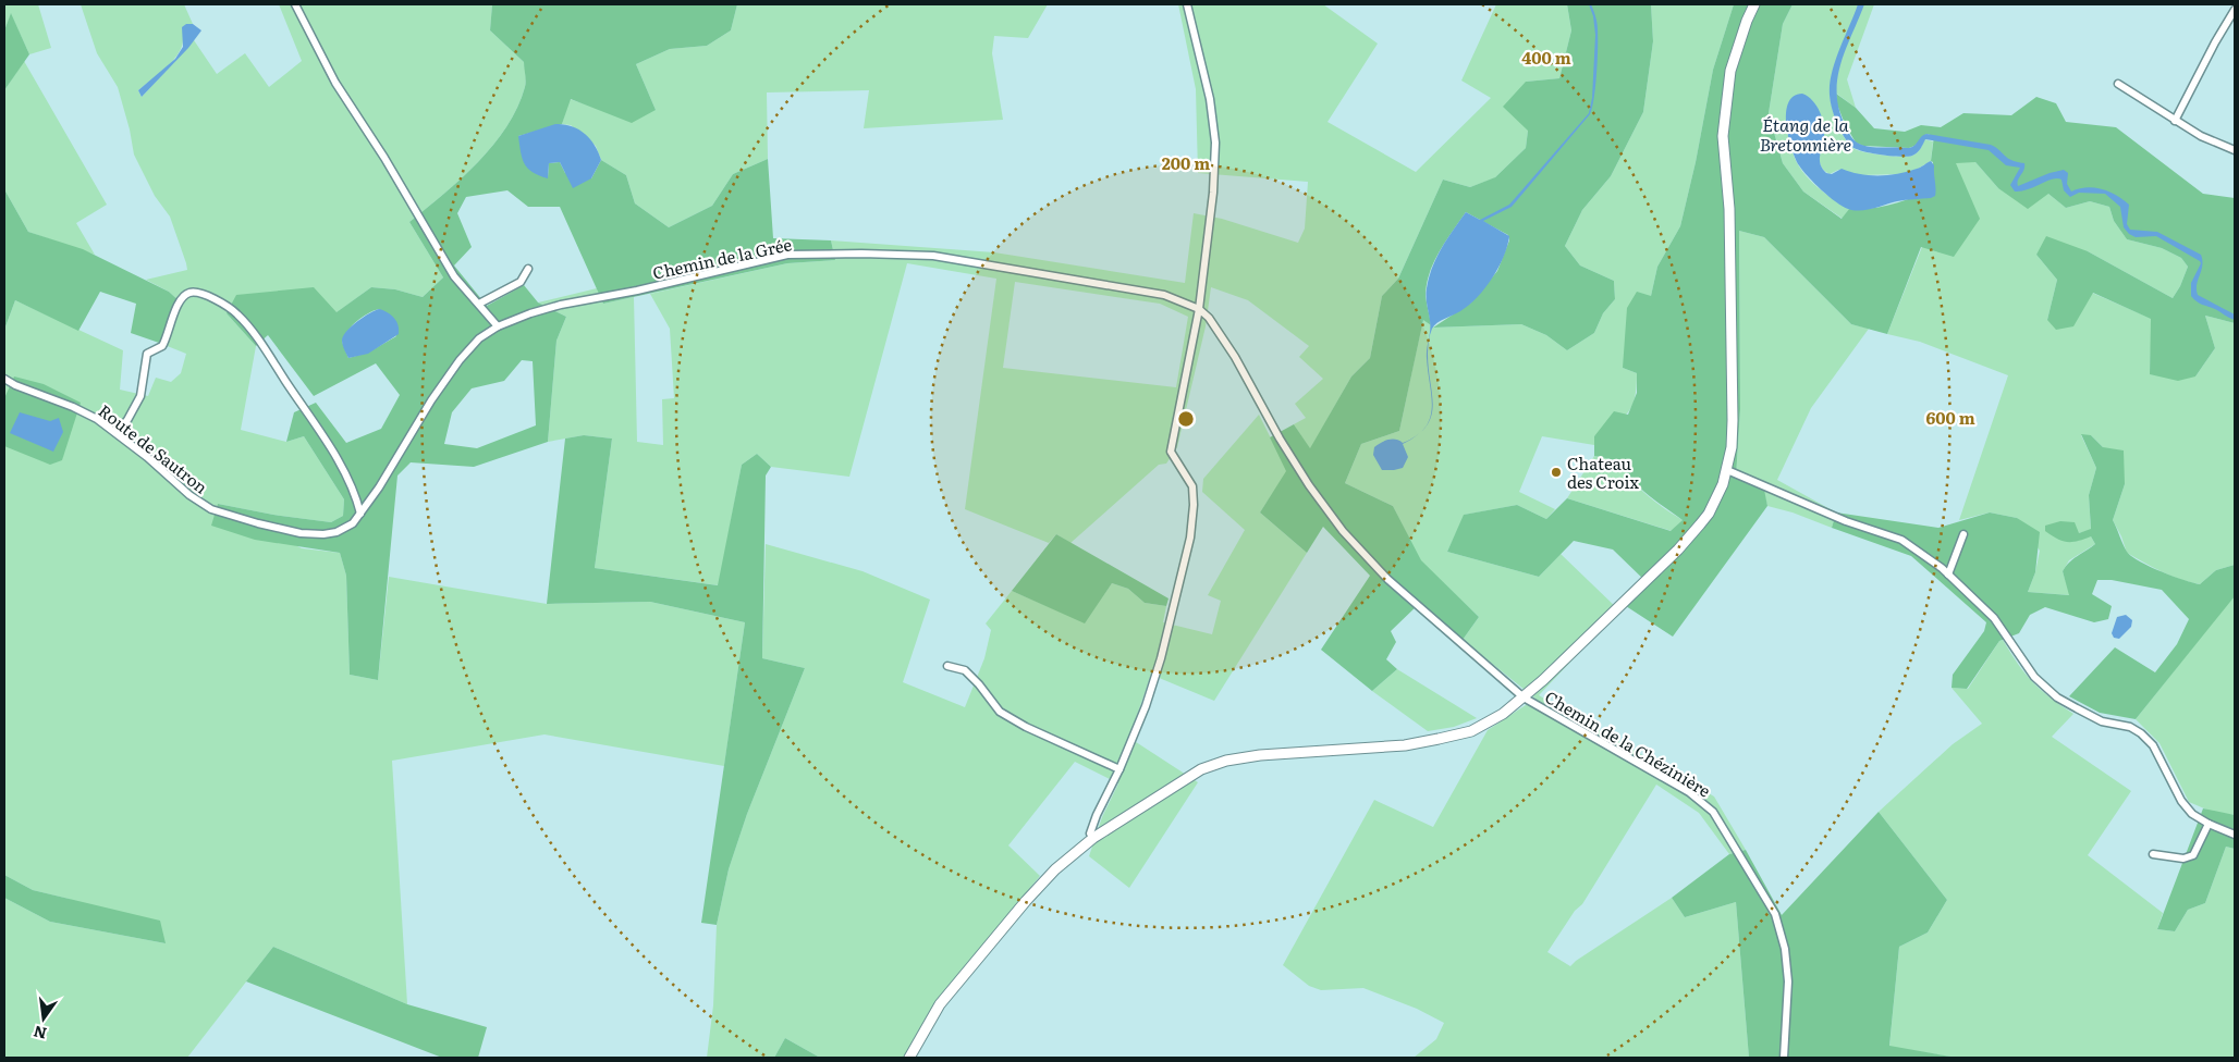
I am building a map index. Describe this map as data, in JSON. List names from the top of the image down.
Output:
{
  "streets": {
    "street": ["Chemin de la Grée", "Route de Sautron", "Chemin de la Chézinière"]
  },
  "crossings": [
    ["Chemin de la Grée", "Route de Sautron"],
    ["Chemin de la Grée", "Chemin de la Chézinière"]
  ],
  "water": ["Étang de la Bretonnière"],
  "places": ["Chateau des Croix"],
  "north": "bottom",
  "rings": ["400 m", "200 m", "600 m"]
}
